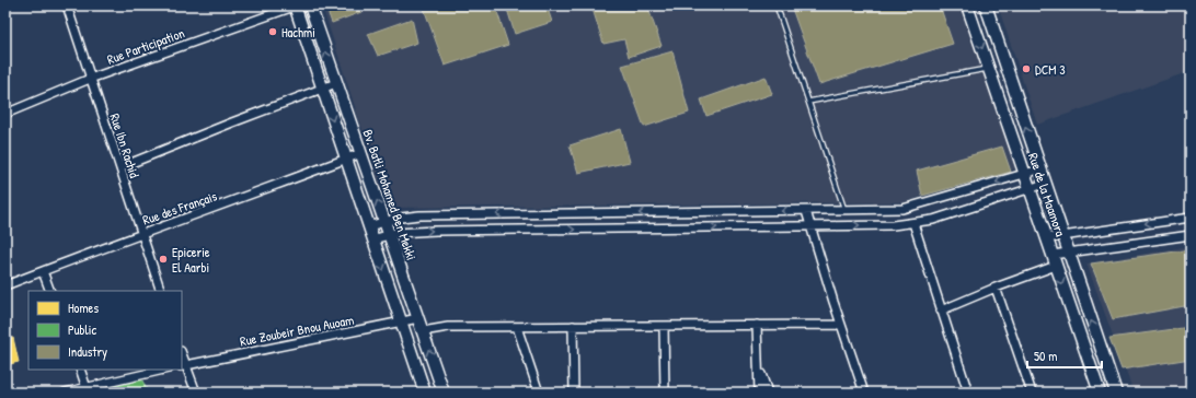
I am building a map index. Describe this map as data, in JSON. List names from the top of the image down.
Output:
{
  "streets": {
    "street": [
      "Rue Participation",
      "Rue Ibn Rachid",
      "Bv. Batli Mohamed Ben Mekki",
      "Rue de la Maamora",
      "Rue des Français",
      "Rue Zoubeir Bnou Auoam"
    ]
  },
  "crossings": [
    ["Rue Participation", "Rue Ibn Rachid"],
    ["Rue Ibn Rachid", "Rue des Français"],
    ["Bv. Batli Mohamed Ben Mekki", "Rue des Français"],
    ["Bv. Batli Mohamed Ben Mekki", "Rue Zoubeir Bnou Auoam"]
  ],
  "places": ["Hachmi", "DCM 3", "Epicerie El Aarbi"],
  "legend": ["Homes", "Public", "Industry"],
  "scale_bar": "50 m"
}
